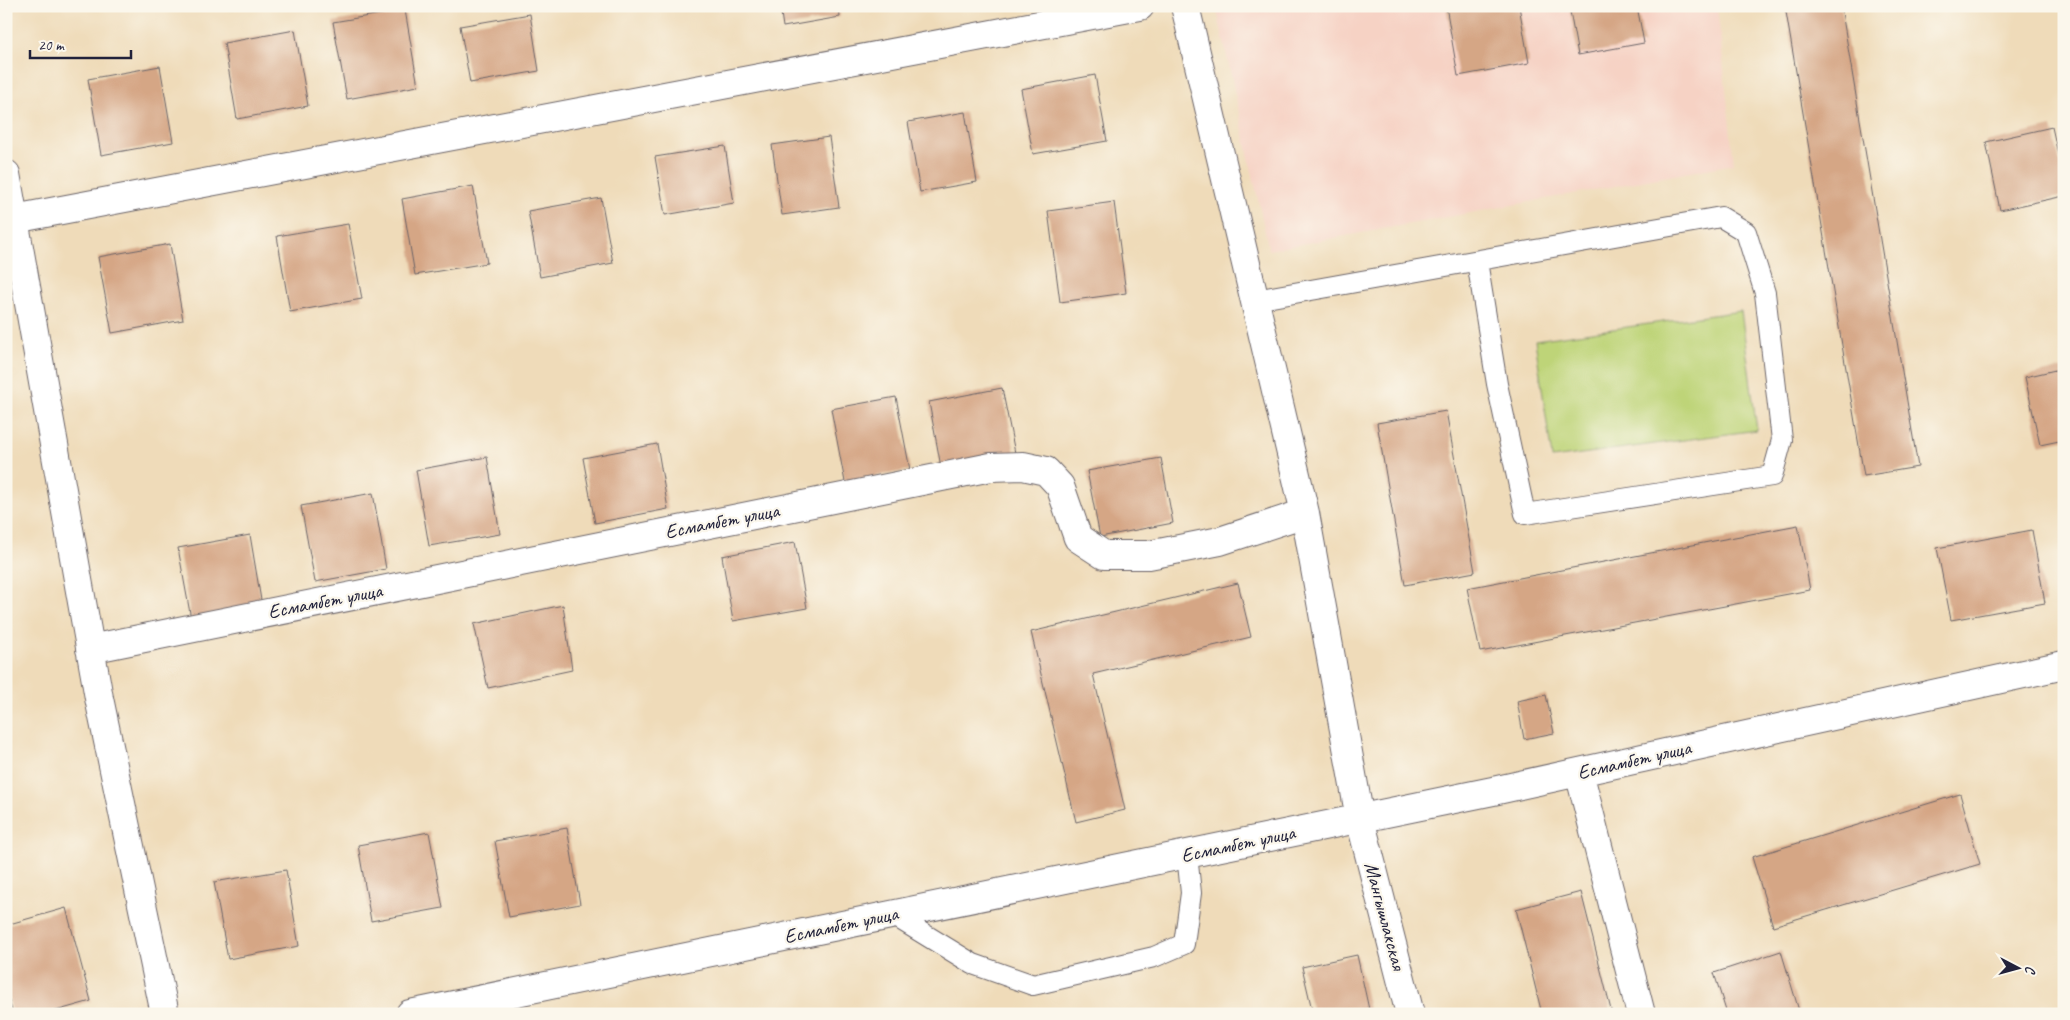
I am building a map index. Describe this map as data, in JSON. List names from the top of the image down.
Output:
{
  "streets": {
    "street": ["Есмамбет улица", "Мангышлакская"]
  },
  "crossings": [
    ["Есмамбет улица", "Мангышлакская"]
  ],
  "scale_bar": "20 m",
  "north": "right"
}
